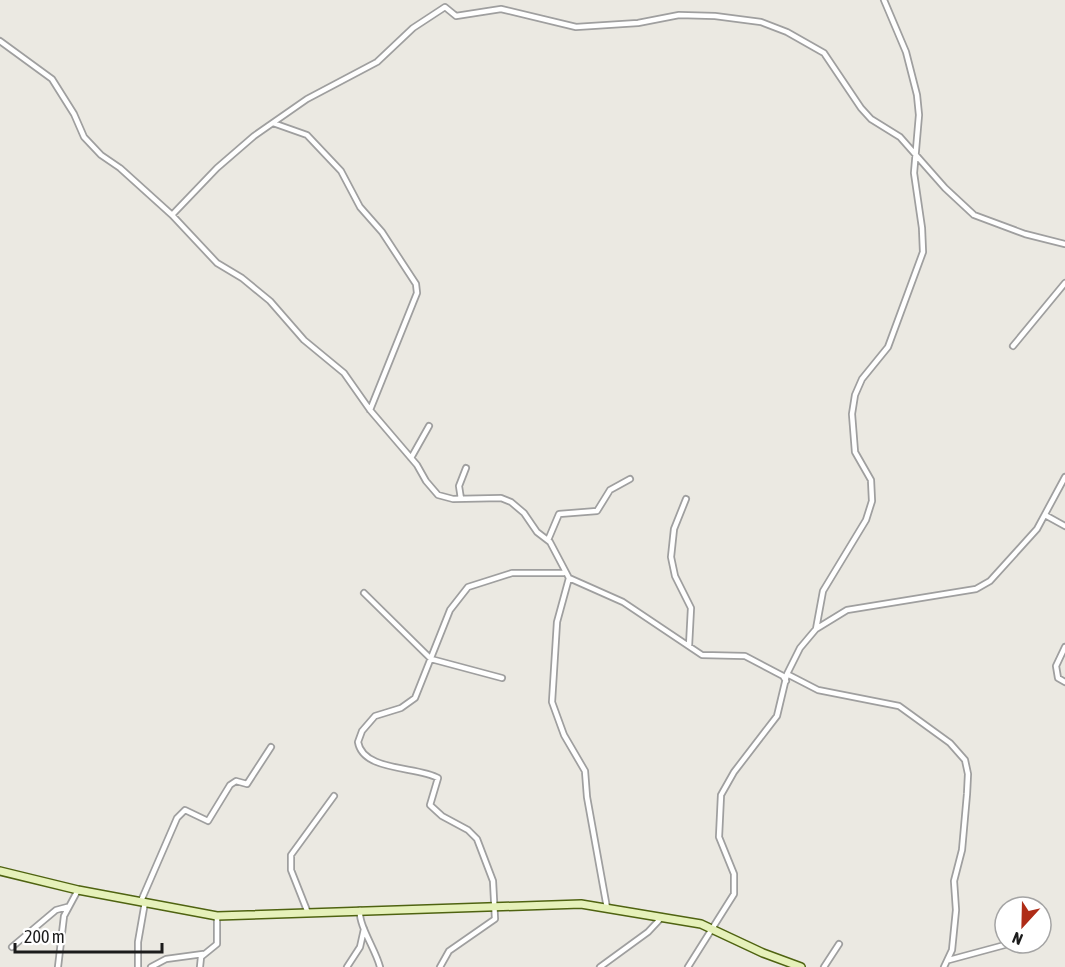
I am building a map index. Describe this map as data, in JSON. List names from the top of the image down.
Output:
{
  "scale_bar": "200 m",
  "north": "bottom"
}
